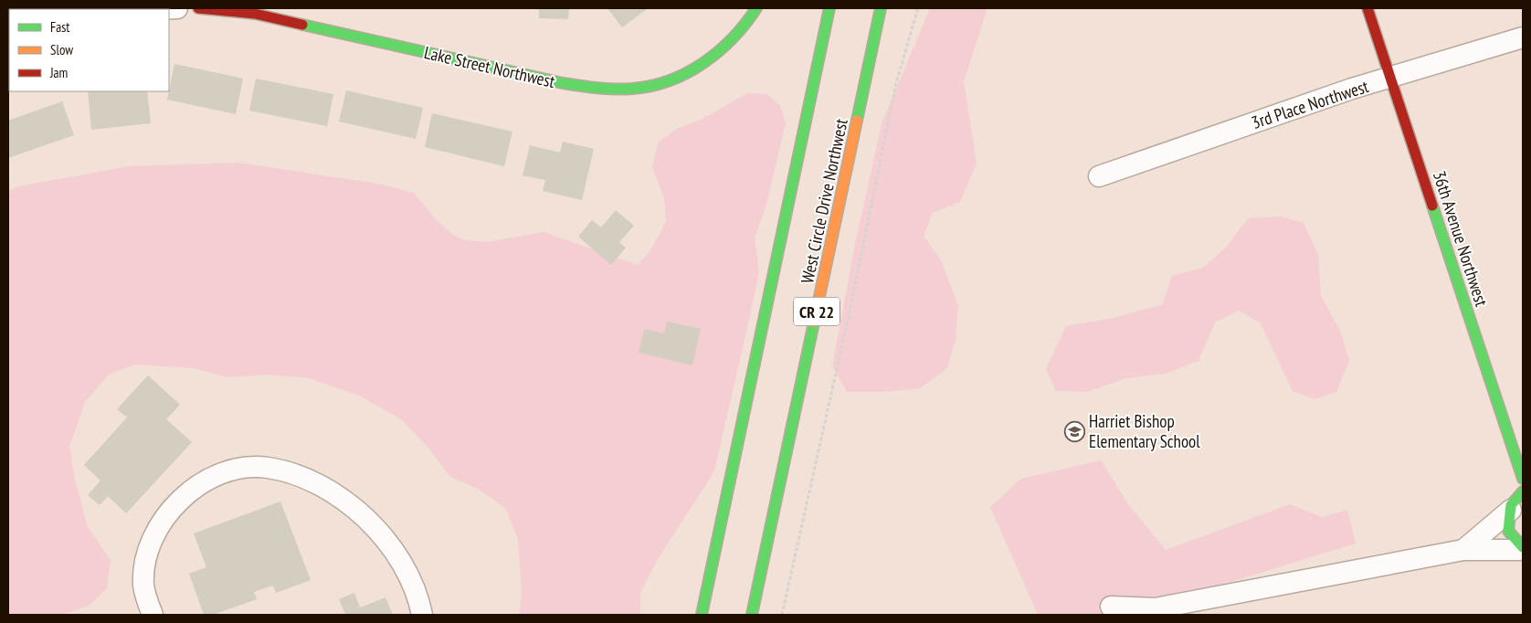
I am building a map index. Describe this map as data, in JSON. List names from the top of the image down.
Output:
{
  "streets": {
    "main road": [
      "Lake Street Northwest",
      "West Circle Drive Northwest",
      "36th Avenue Northwest",
      "CR 22"
    ],
    "street": ["3rd Place Northwest"]
  },
  "crossings": [
    ["3rd Place Northwest", "36th Avenue Northwest"]
  ],
  "places": {
    "school or university": ["Harriet Bishop Elementary School"]
  },
  "legend": ["Fast", "Slow", "Jam"]
}
